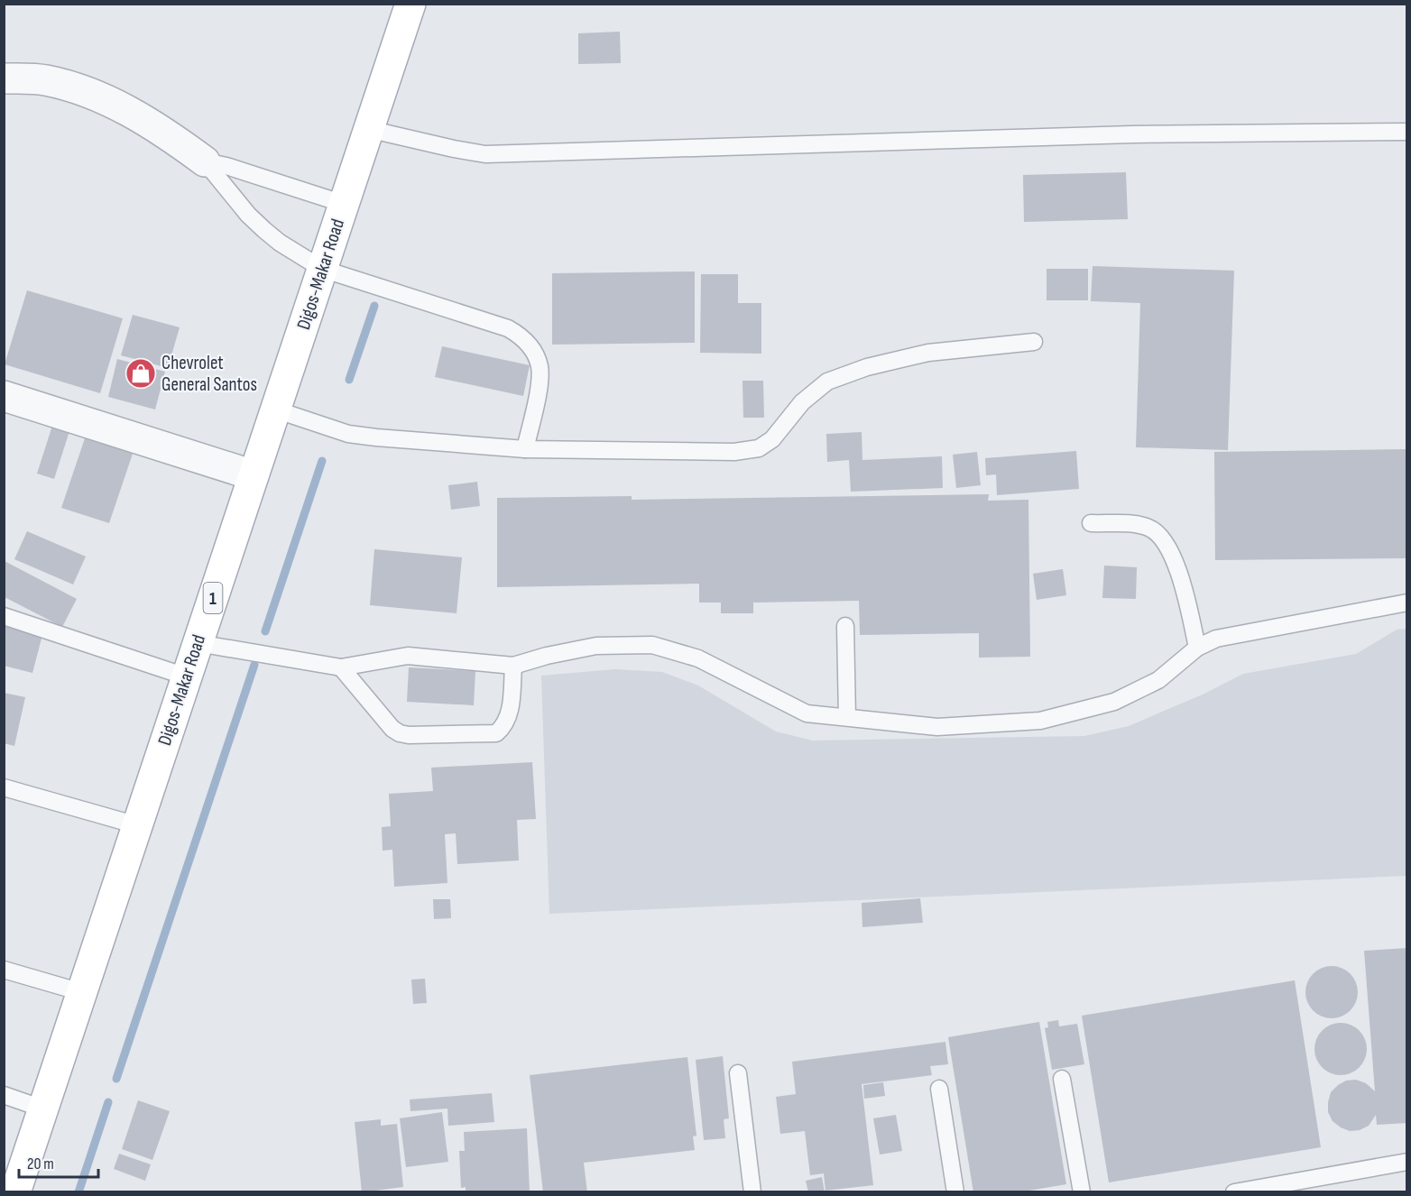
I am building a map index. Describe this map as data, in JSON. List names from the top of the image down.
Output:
{
  "streets": {
    "main road": ["Digos-Makar Road", "1"]
  },
  "places": {
    "shop": ["Chevrolet General Santos"]
  },
  "scale_bar": "20 m"
}
